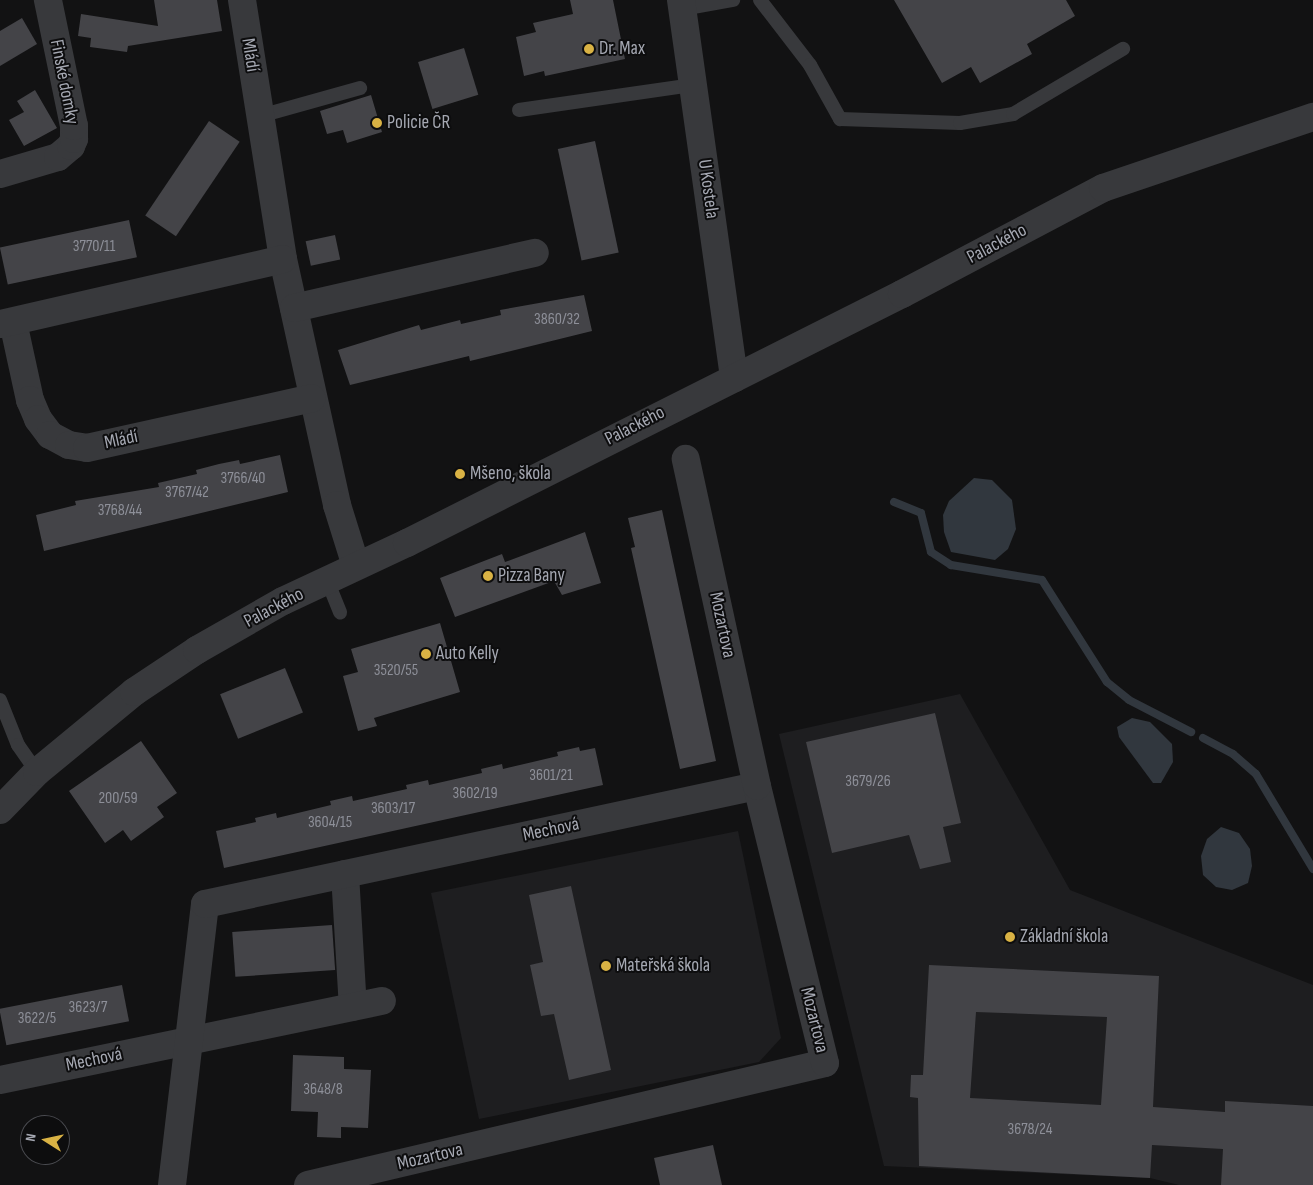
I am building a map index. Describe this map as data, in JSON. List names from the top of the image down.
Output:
{
  "streets": {
    "street": [
      "Mládí",
      "Finské domky",
      "U Kostela",
      "Palackého",
      "Mozartova",
      "Mechová"
    ]
  },
  "crossings": [
    ["Mládí", "Palackého"],
    ["U Kostela", "Palackého"],
    ["Mozartova", "Mechová"]
  ],
  "places": [
    "Dr. Max",
    "Policie ČR",
    "Mšeno, škola",
    "Pizza Bany",
    "Auto Kelly",
    "Základní škola",
    "Mateřská škola"
  ],
  "house_numbers": [
    "3770/11",
    "3860/32",
    "3766/40",
    "3767/42",
    "3768/44",
    "3520/55",
    "3601/21",
    "3679/26",
    "3602/19",
    "200/59",
    "3603/17",
    "3604/15",
    "3623/7",
    "3622/5",
    "3648/8",
    "3678/24"
  ],
  "north": "left"
}
